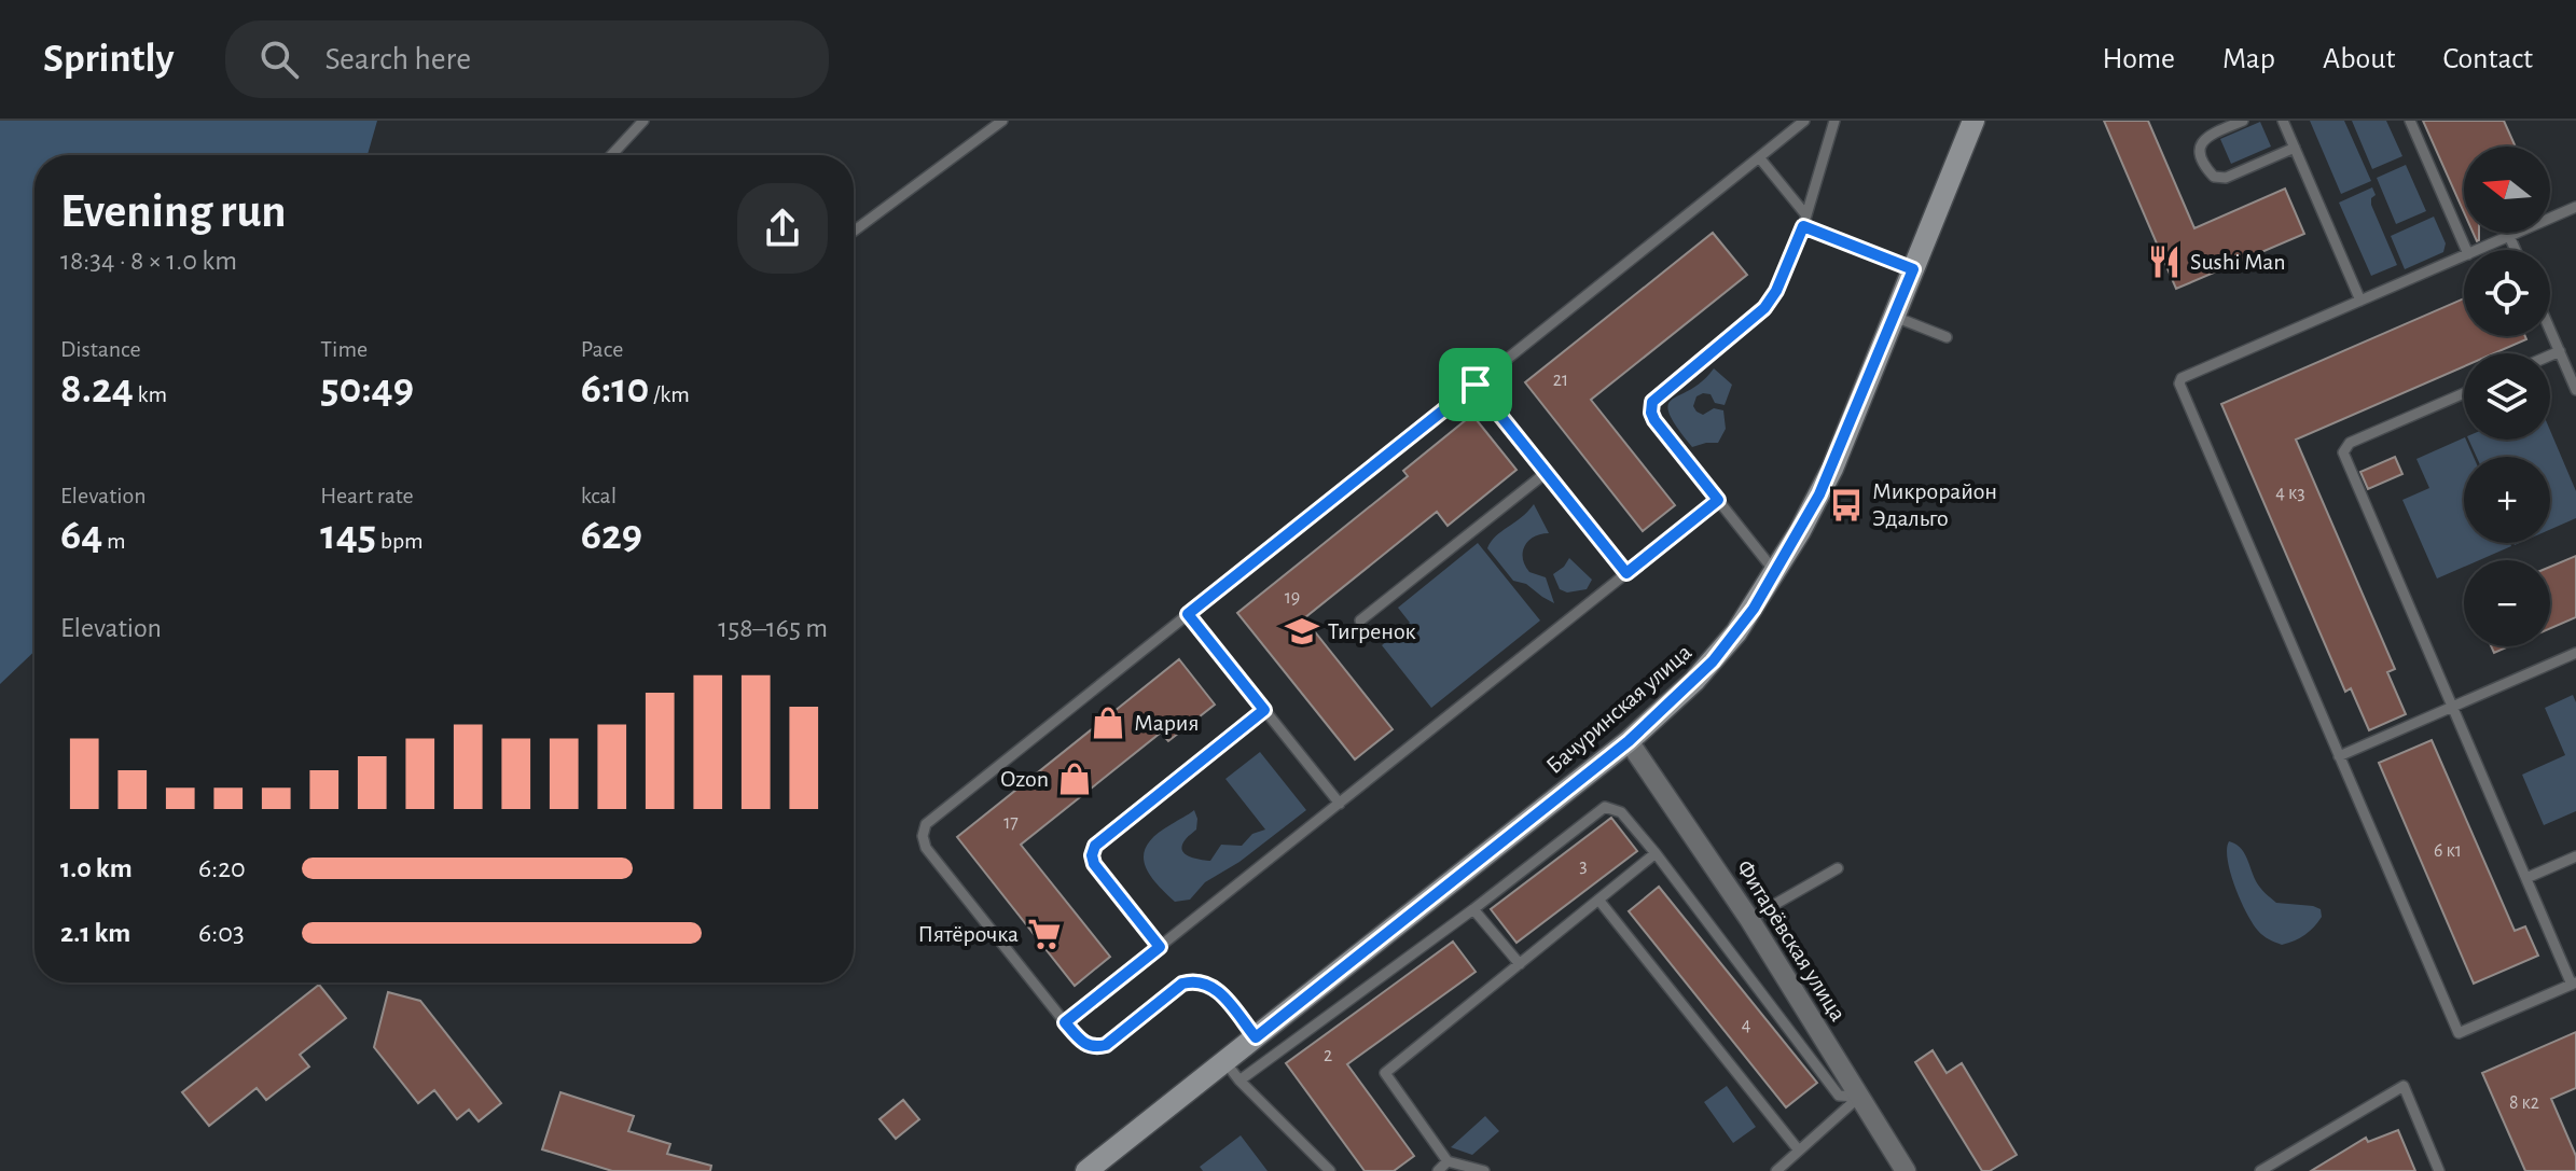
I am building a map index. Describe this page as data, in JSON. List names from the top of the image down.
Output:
{
  "streets": {
    "street": ["Бачуринская улица", "Фитарёвская улица"]
  },
  "crossings": [
    ["Бачуринская улица", "Фитарёвская улица"]
  ],
  "places": {
    "restaurant": ["Sushi Man"],
    "bus stop": ["Микрорайон Эдальго"],
    "school or university": ["Тигренок"],
    "shop": ["Мария", "Ozon"],
    "supermarket": ["Пятёрочка"]
  },
  "house_numbers": [
    "21",
    "4 к3",
    "19",
    "17",
    "6 к1",
    "3",
    "4",
    "2",
    "8 к2"
  ],
  "north": "left",
  "page": {
    "header": "Sprintly",
    "search": "Search here",
    "nav": [
      "Home",
      "Map",
      "About",
      "Contact"
    ],
    "map_buttons": ["+", "−"],
    "heading": ["Evening run", "18:34 · 8 × 1.0 km"],
    "stats": [
      ["Distance", "8.24 km"],
      ["Time", "50:49"],
      ["Pace", "6:10 /km"],
      ["Elevation", "64 m"],
      ["Heart rate", "145 bpm"],
      ["kcal", "629"]
    ],
    "chart": ["Elevation", "158–165 m"],
    "list": [
      {
        "name": "1.0 km",
        "note": "6:20"
      },
      {
        "name": "2.1 km",
        "note": "6:03"
      }
    ]
  }
}
